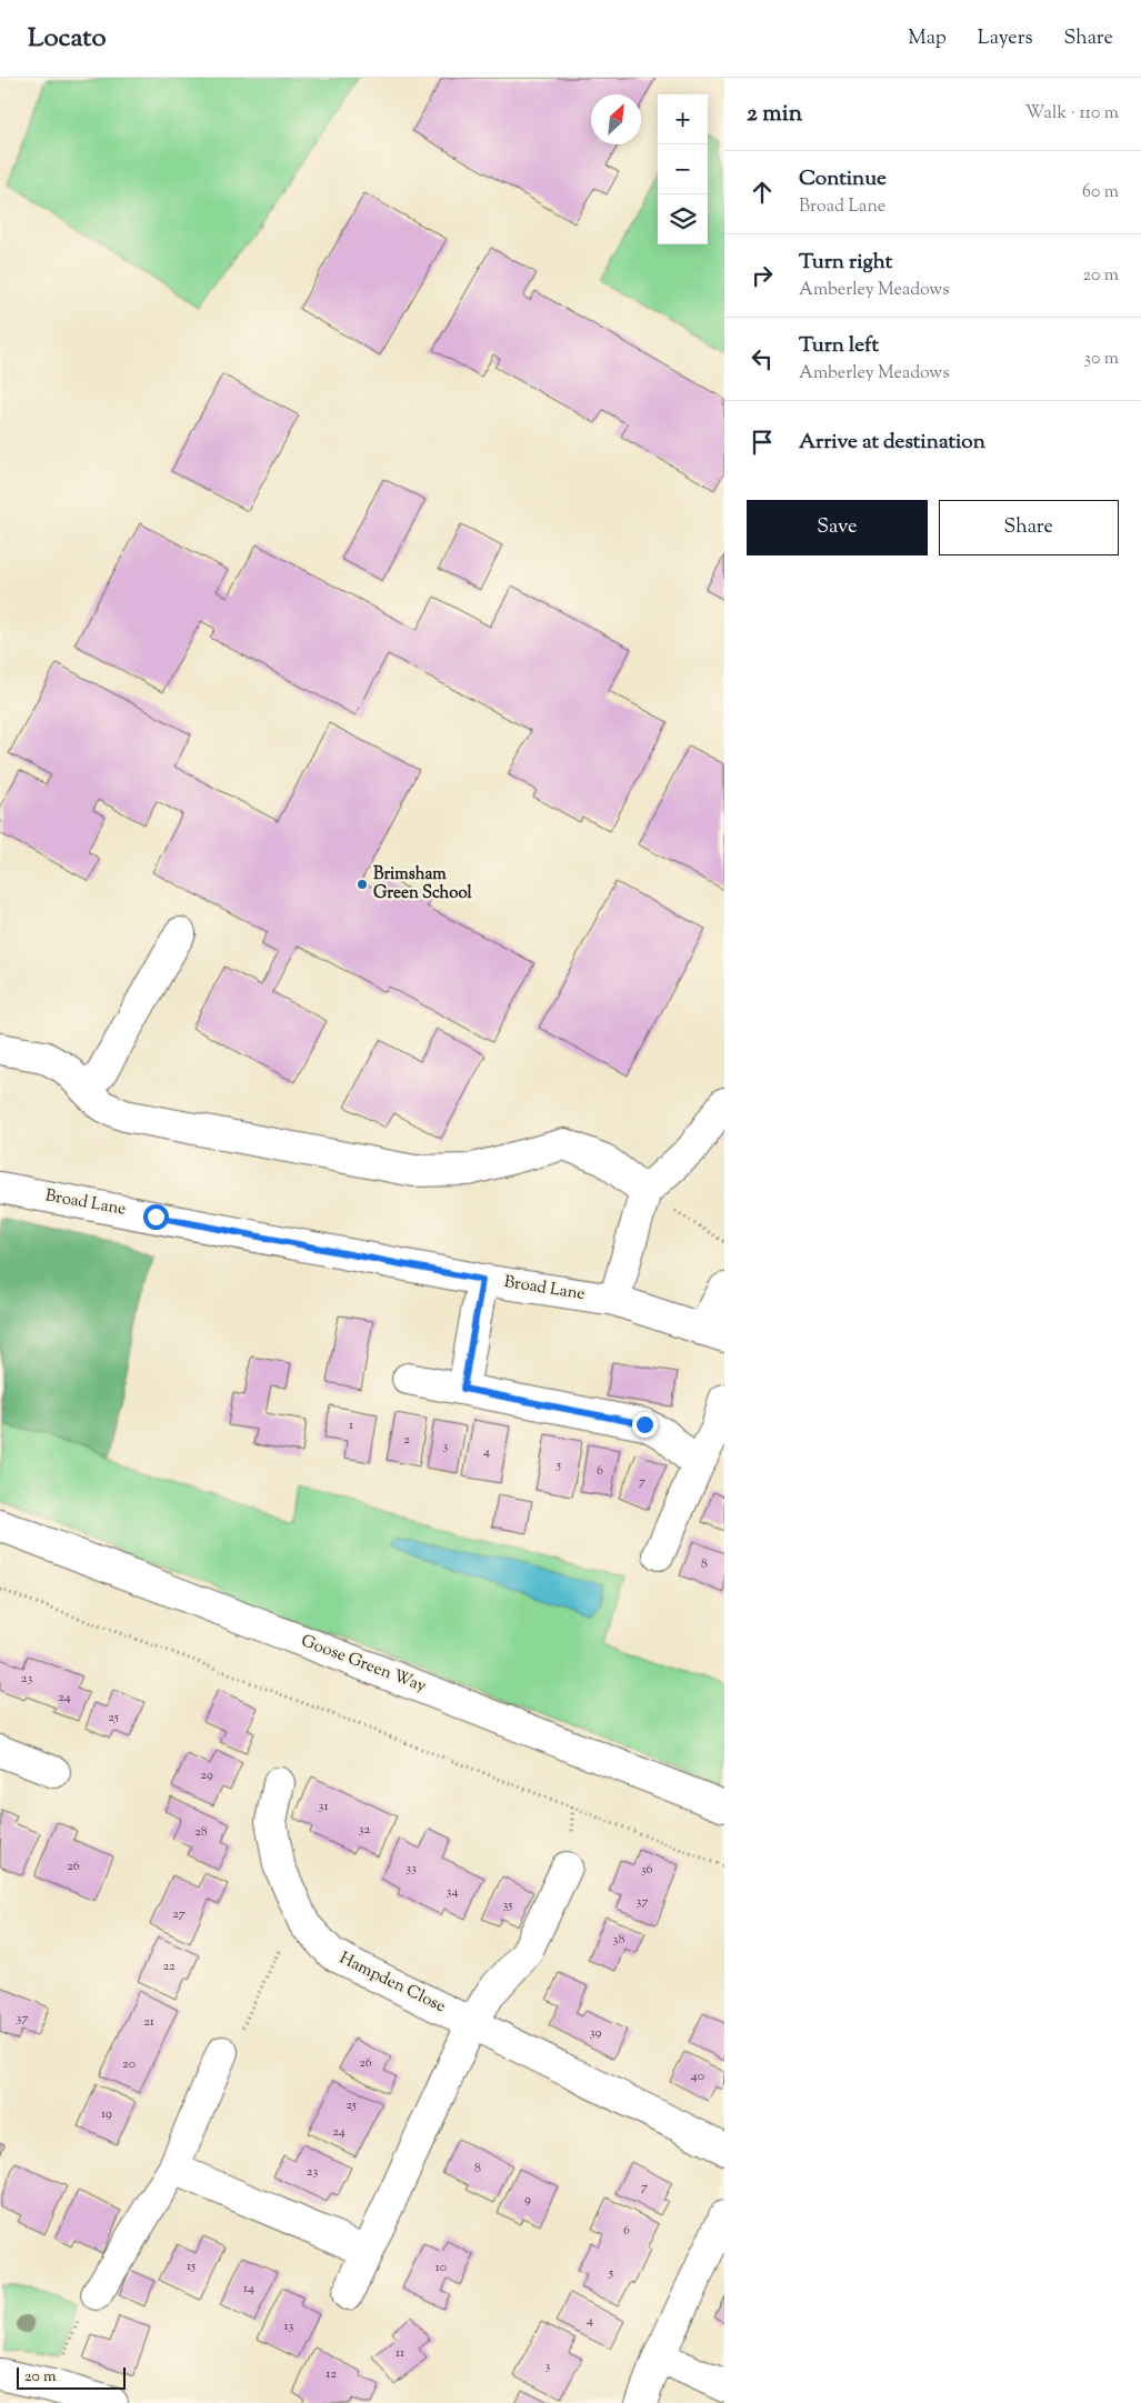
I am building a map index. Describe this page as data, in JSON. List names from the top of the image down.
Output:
{
  "streets": {
    "street": ["Broad Lane", "Goose Green Way", "Hampden Close"]
  },
  "places": ["Brimsham Green School"],
  "house_numbers": [
    "1",
    "2",
    "3",
    "4",
    "5",
    "6",
    "7",
    "8",
    "23",
    "24",
    "25",
    "29",
    "31",
    "32",
    "28",
    "26",
    "33",
    "36",
    "34",
    "37",
    "35",
    "27",
    "38",
    "22",
    "37",
    "21",
    "39",
    "26",
    "20",
    "40",
    "25",
    "19",
    "24",
    "8",
    "23",
    "7",
    "9",
    "6",
    "15",
    "10",
    "5",
    "14",
    "4",
    "13",
    "11",
    "3",
    "12"
  ],
  "scale_bar": "20 m",
  "north": "top right",
  "page": {
    "header": "Locato",
    "nav": ["Map", "Layers", "Share"],
    "heading": ["2 min", "Walk · 110 m"],
    "map_buttons": ["+", "−"],
    "list": [
      ["Continue", "Broad Lane", "60 m"],
      ["Turn right", "Amberley Meadows", "20 m"],
      ["Turn left", "Amberley Meadows", "30 m"],
      "Arrive at destination"
    ],
    "buttons": ["Save", "Share"],
    "scale": "20 m"
  }
}
